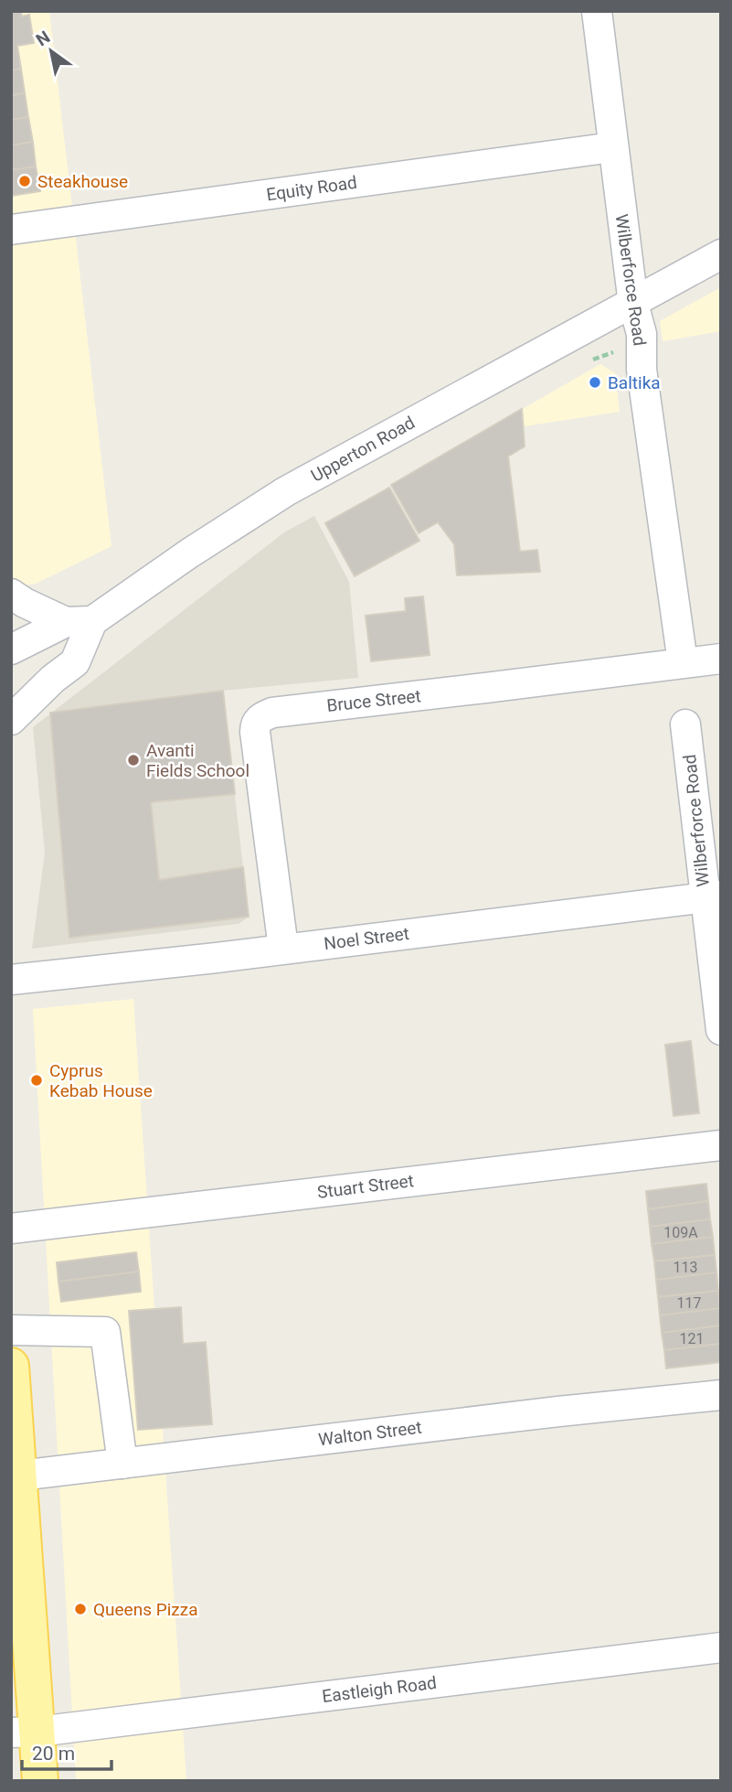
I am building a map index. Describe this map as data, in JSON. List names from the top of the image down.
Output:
{
  "streets": {
    "street": [
      "Equity Road",
      "Wilberforce Road",
      "Upperton Road",
      "Bruce Street",
      "Noel Street",
      "Stuart Street",
      "Walton Street",
      "Eastleigh Road"
    ]
  },
  "crossings": [
    ["Equity Road", "Wilberforce Road"],
    ["Wilberforce Road", "Upperton Road"],
    ["Wilberforce Road", "Bruce Street"],
    ["Wilberforce Road", "Noel Street"],
    ["Bruce Street", "Noel Street"]
  ],
  "places": [
    "Steakhouse",
    "Baltika",
    "Avanti Fields School",
    "Cyprus Kebab House",
    "Queens Pizza"
  ],
  "house_numbers": [
    "109A",
    "113",
    "117",
    "121"
  ],
  "scale_bar": "20 m",
  "north": "top left"
}
